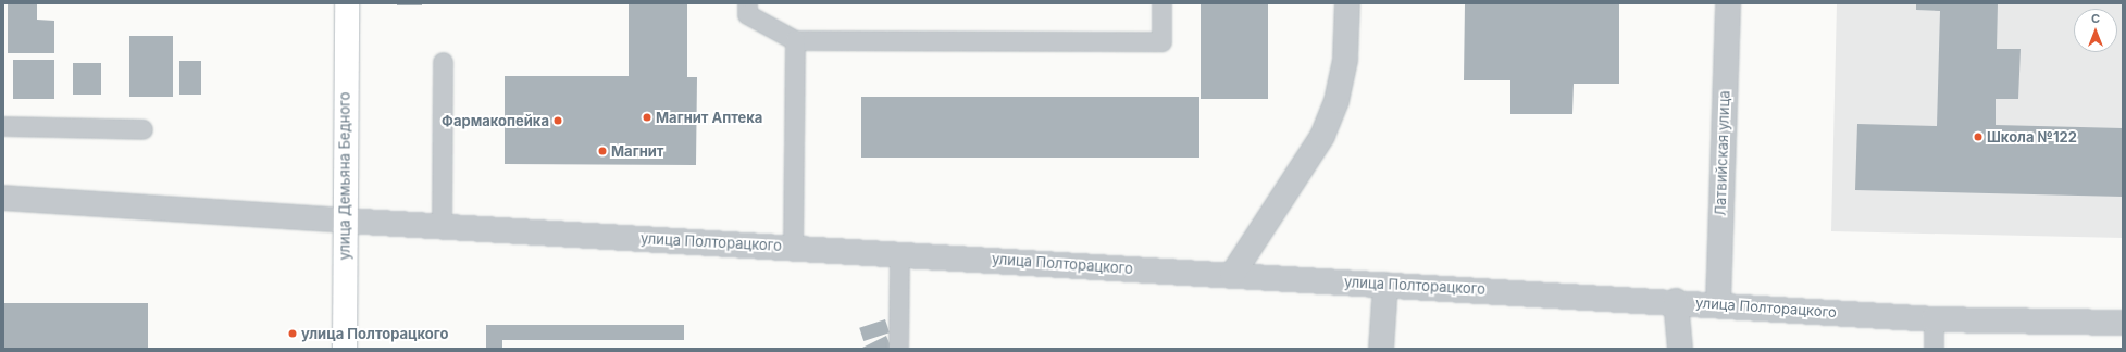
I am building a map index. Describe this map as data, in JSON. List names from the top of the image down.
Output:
{
  "streets": {
    "main road": ["улица Демьяна Бедного"],
    "street": ["Латвийская улица", "улица Полторацкого"]
  },
  "crossings": [
    ["Латвийская улица", "улица Полторацкого"],
    ["улица Демьяна Бедного", "улица Полторацкого"]
  ],
  "places": [
    "Магнит Аптека",
    "Фармакопейка",
    "Школа №122",
    "Магнит",
    "улица Полторацкого"
  ],
  "north": "top"
}
